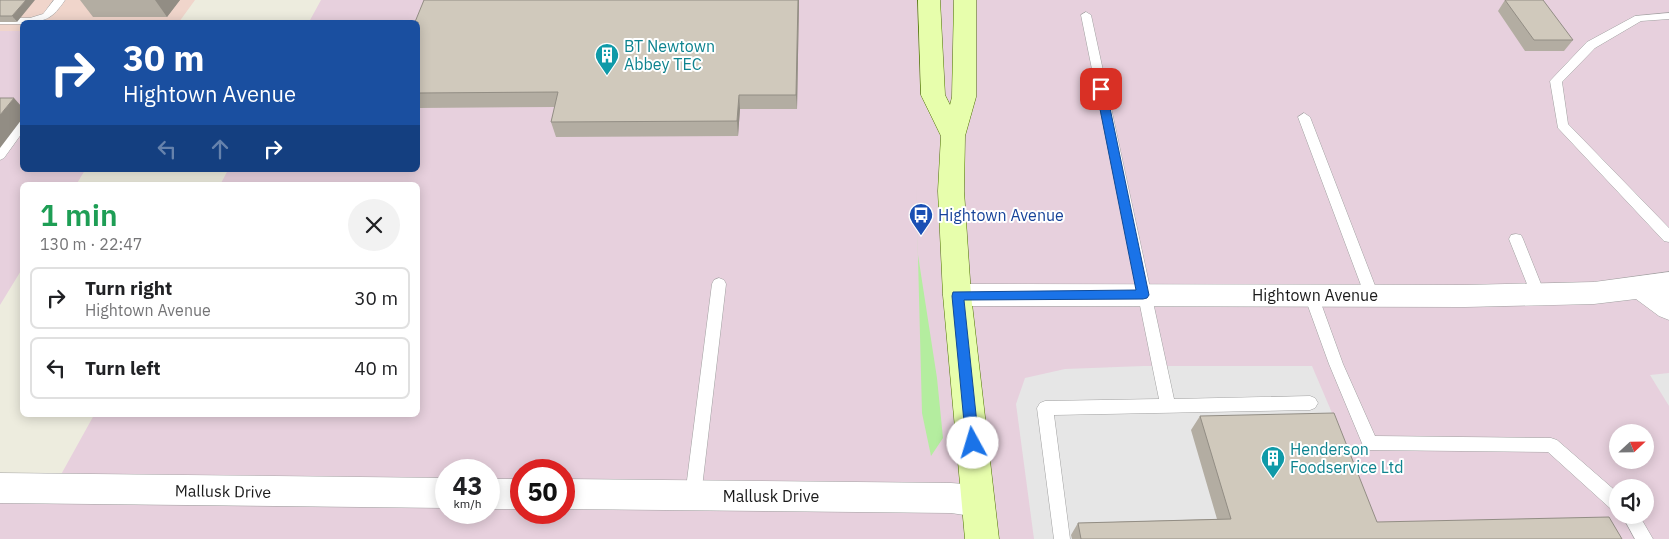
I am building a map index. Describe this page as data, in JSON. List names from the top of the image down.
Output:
{
  "streets": {
    "street": ["Hightown Avenue", "Mallusk Drive"]
  },
  "places": {
    "building": ["BT Newtown Abbey TEC", "Henderson Foodservice Ltd"],
    "bus stop": ["Hightown Avenue"]
  },
  "north": "right",
  "page": {
    "turn": ["30 m", "Hightown Avenue"],
    "heading": ["1 min", "130 m · 22:47"],
    "list": [
      {
        "name": "Turn right",
        "note": "Hightown Avenue",
        "value": "30 m"
      },
      {
        "name": "Turn left",
        "value": "40 m"
      }
    ],
    "speed": "43 km/h",
    "limit": "50"
  }
}
